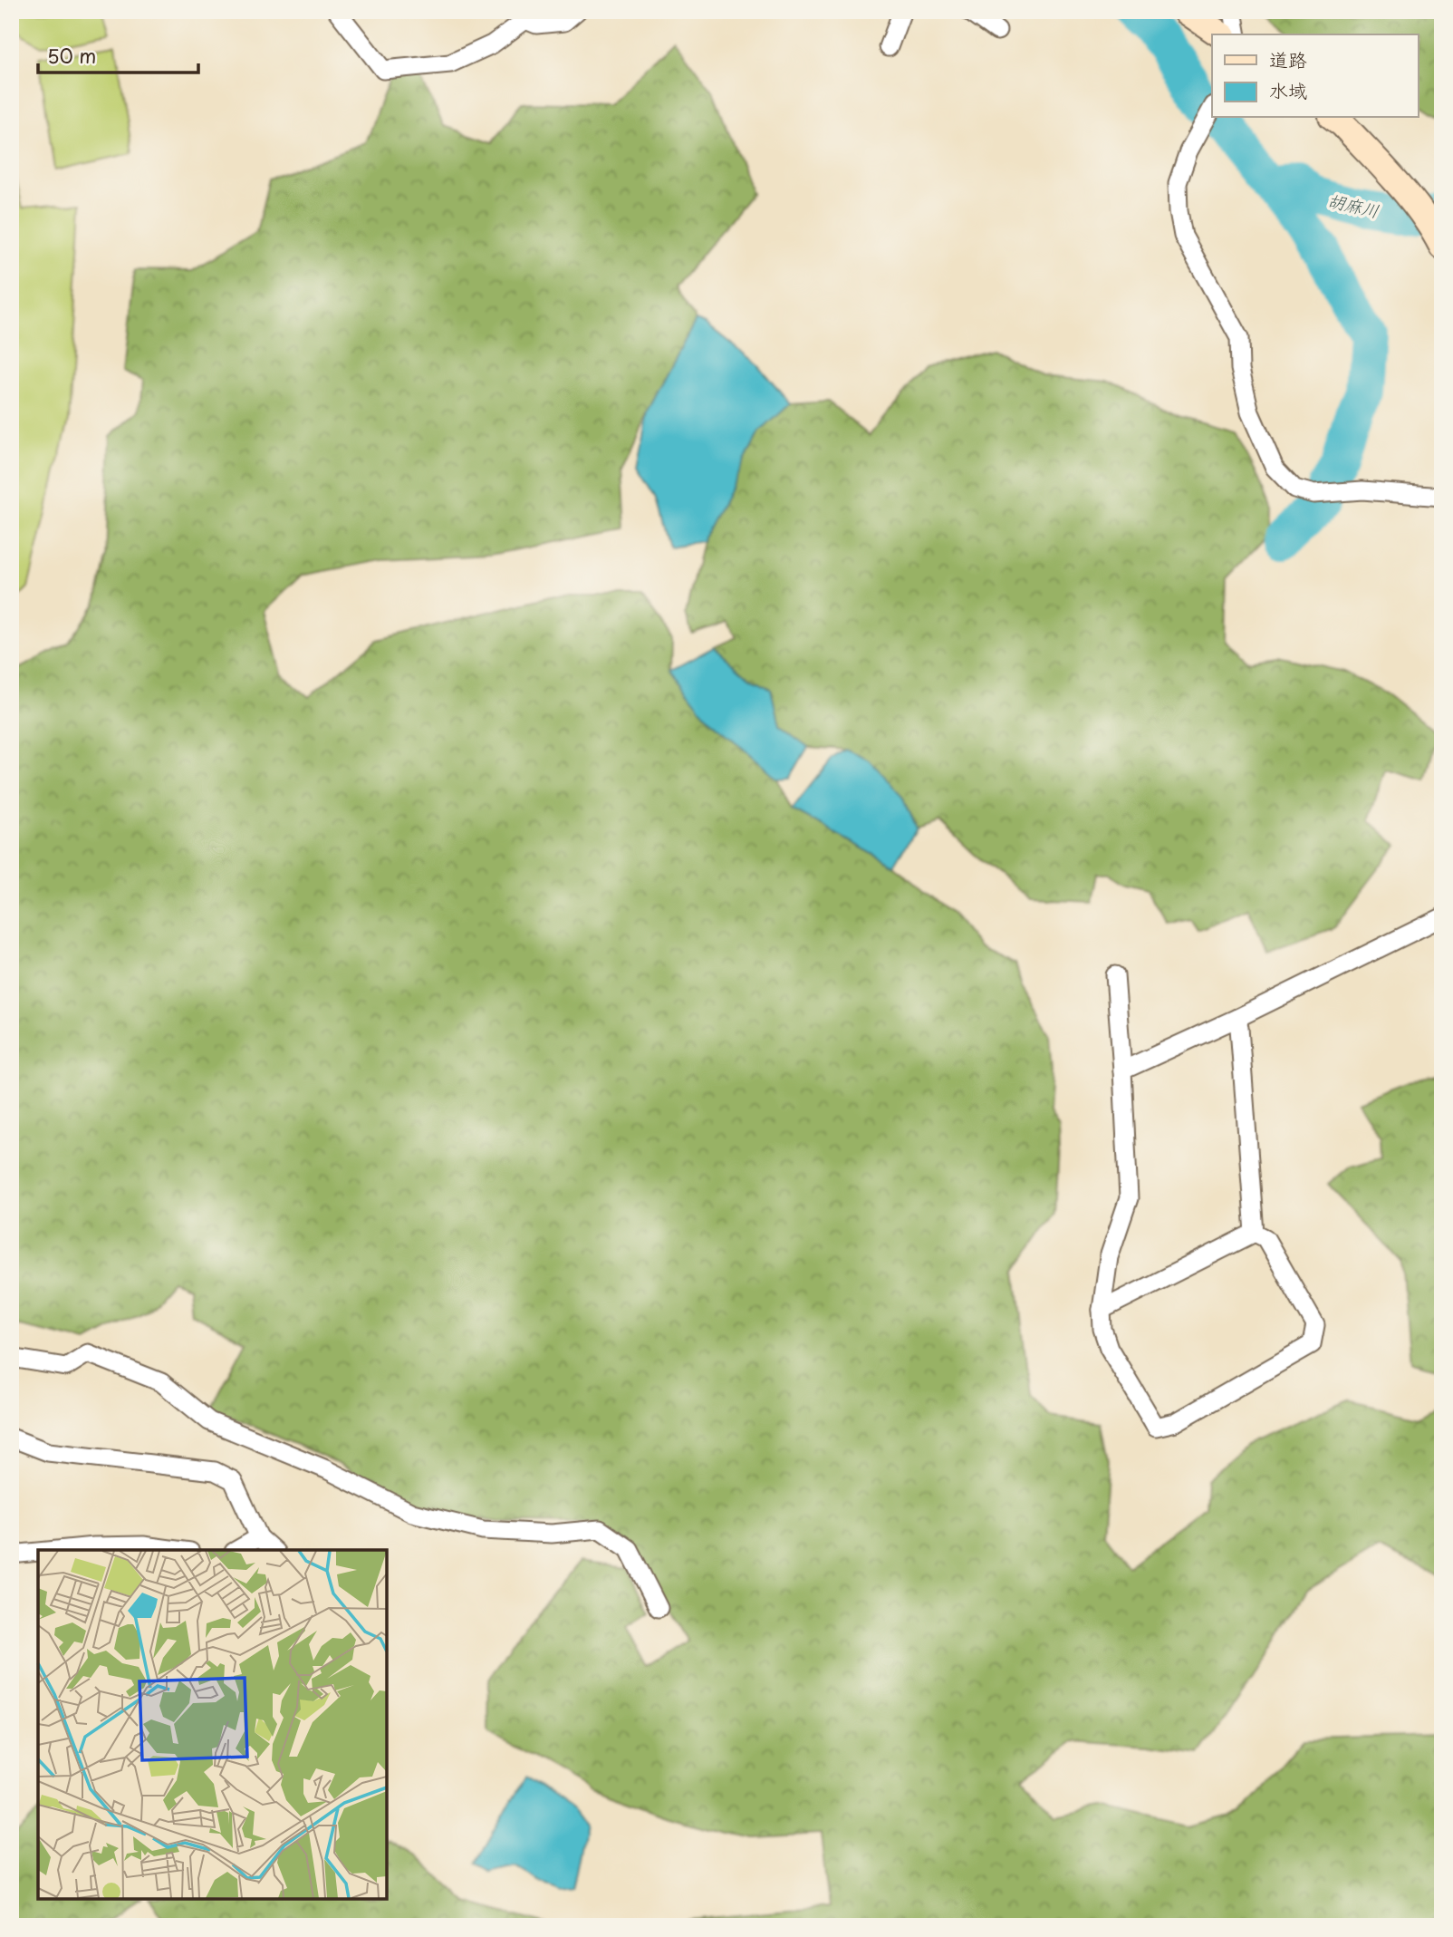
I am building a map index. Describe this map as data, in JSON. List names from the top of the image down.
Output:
{
  "water": ["胡麻川"],
  "legend": ["道路", "水域"],
  "scale_bar": "50 m"
}
